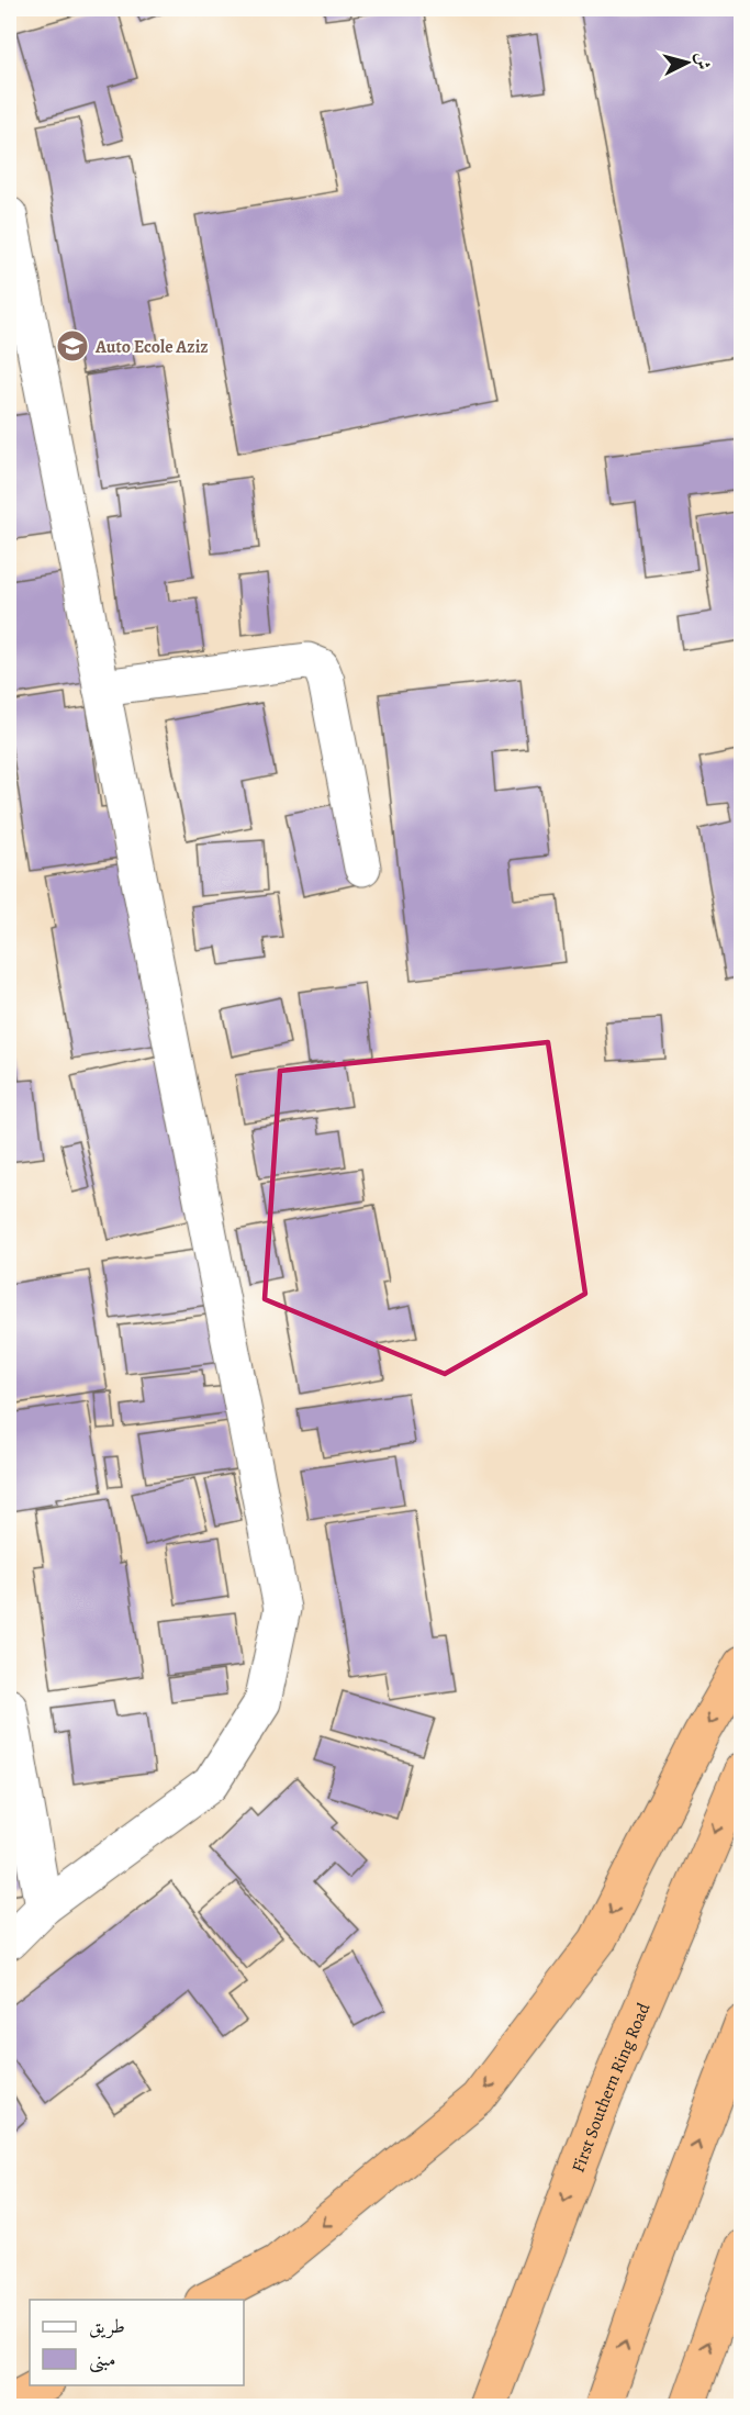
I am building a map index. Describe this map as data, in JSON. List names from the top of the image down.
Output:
{
  "streets": {
    "highway": ["First Southern Ring Road"]
  },
  "places": {
    "school or university": ["Auto Ecole Aziz"]
  },
  "legend": ["طريق", "مبنى"],
  "north": "right"
}
